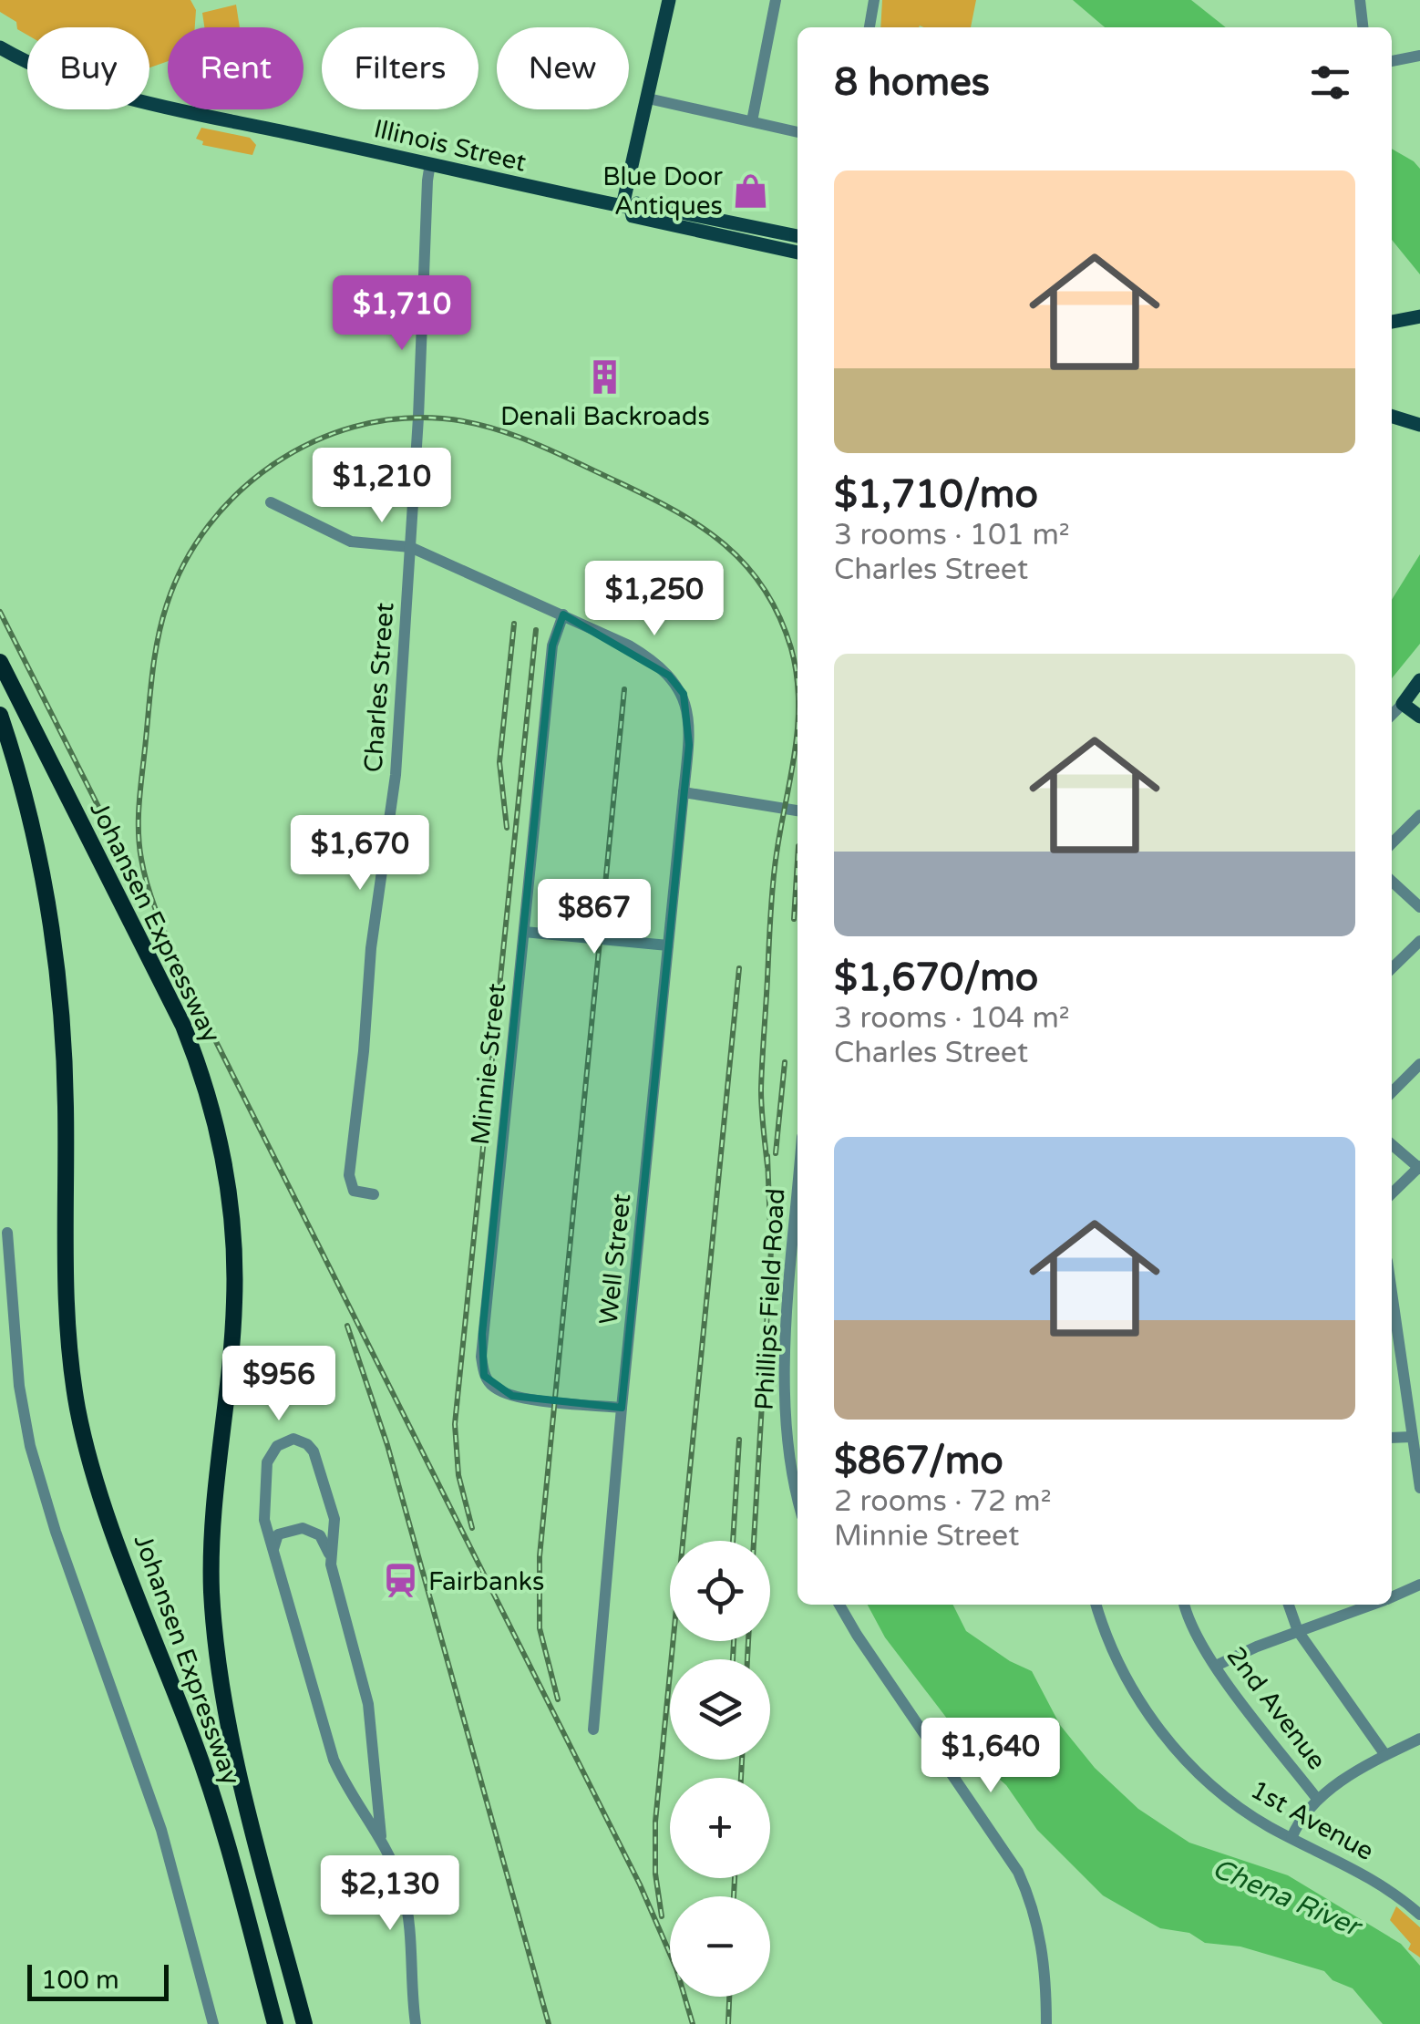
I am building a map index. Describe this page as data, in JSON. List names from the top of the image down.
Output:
{
  "streets": {
    "highway": ["Johansen Expressway"],
    "main road": ["Illinois Street"],
    "street": [
      "Charles Street",
      "Minnie Street",
      "Well Street",
      "Phillips Field Road",
      "2nd Avenue",
      "1st Avenue"
    ]
  },
  "crossings": [
    ["Illinois Street", "Charles Street"],
    ["Charles Street", "Well Street"],
    ["Minnie Street", "Well Street"],
    ["2nd Avenue", "1st Avenue"]
  ],
  "water": ["Chena River"],
  "places": {
    "shop": ["Blue Door Antiques"],
    "building": ["Denali Backroads"],
    "station": ["Fairbanks"]
  },
  "scale_bar": "100 m",
  "page": {
    "chip": [
      "Buy",
      "Rent",
      "Filters",
      "New"
    ],
    "heading": "8 homes",
    "list": [
      {
        "name": "$1,710/mo",
        "note": "3 rooms · 101 m² · Charles Street"
      },
      {
        "name": "$1,670/mo",
        "note": "3 rooms · 104 m² · Charles Street"
      },
      {
        "name": "$867/mo",
        "note": "2 rooms · 72 m² · Minnie Street"
      }
    ],
    "price": [
      "$1,710",
      "$1,210",
      "$1,250",
      "$1,670",
      "$867",
      "$956",
      "$1,640",
      "$2,130"
    ],
    "map_buttons": ["+", "−"],
    "scale": "100 m"
  }
}
